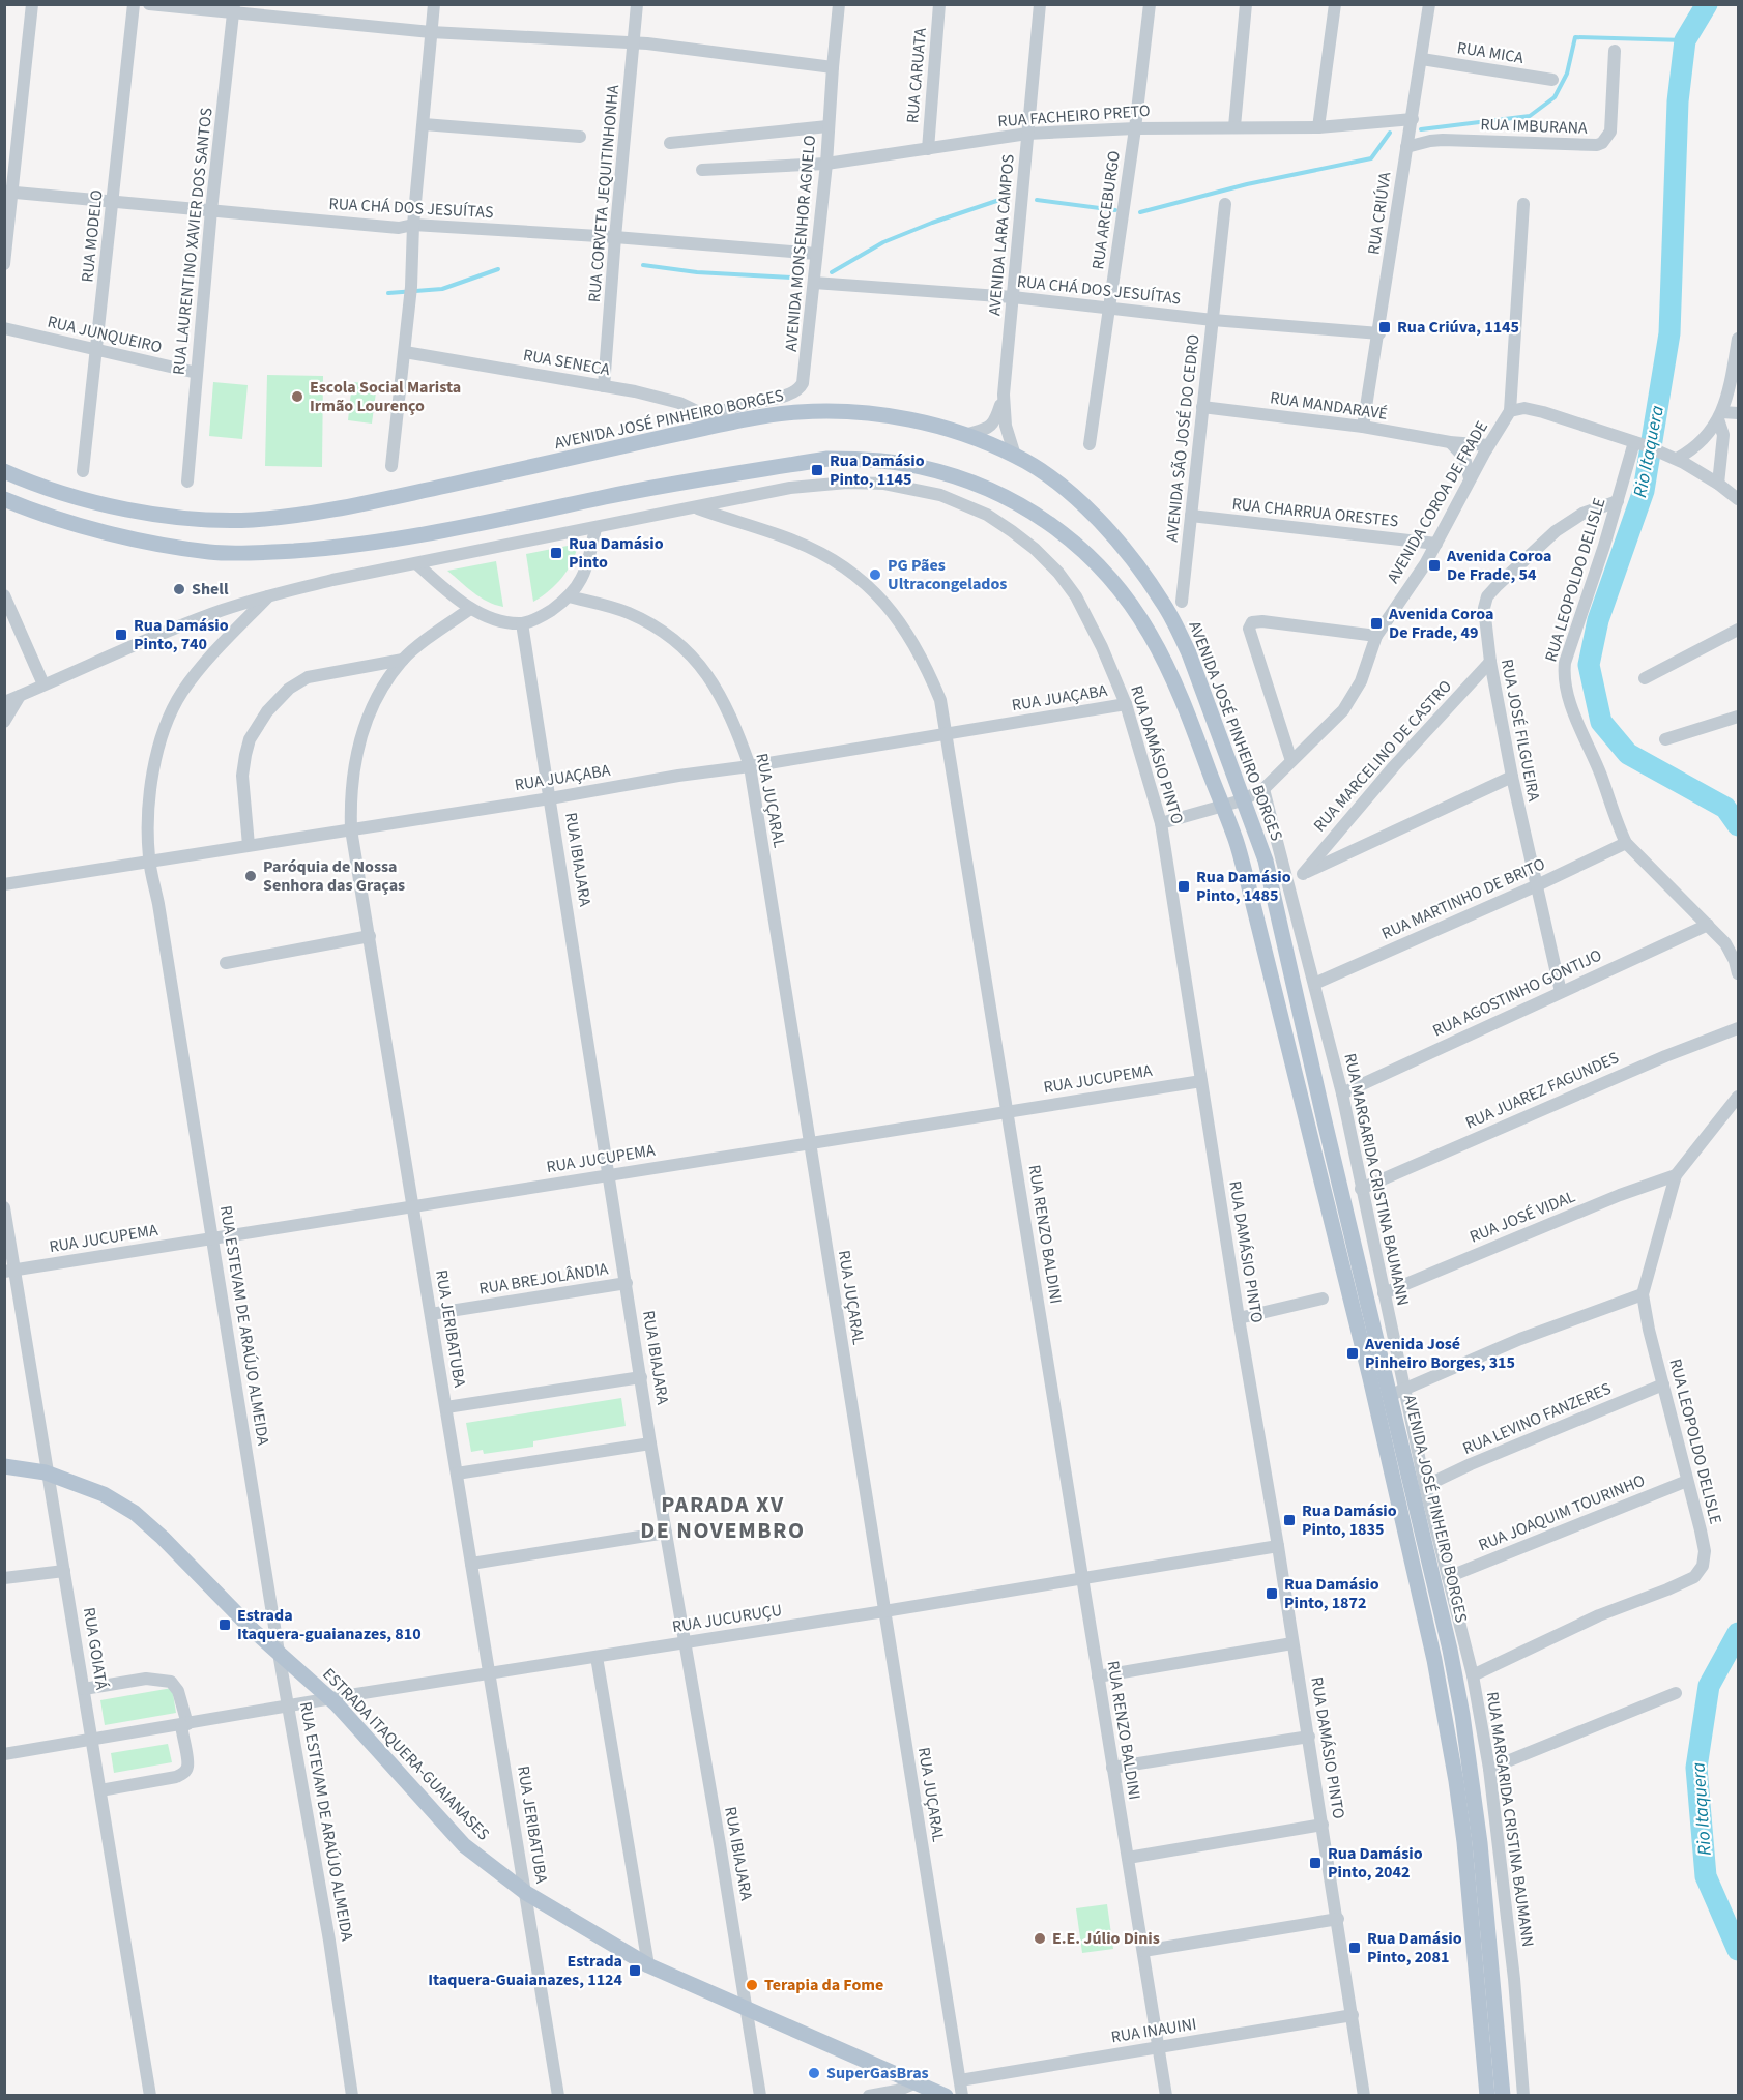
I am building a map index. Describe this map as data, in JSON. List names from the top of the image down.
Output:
{
  "streets": {
    "main road": ["AVENIDA JOSÉ PINHEIRO BORGES", "ESTRADA ITAQUERA-GUAIANASES"],
    "street": [
      "RUA MICA",
      "RUA CARUATA",
      "RUA FACHEIRO PRETO",
      "RUA IMBURANA",
      "RUA CORVETA JEQUITINHONHA",
      "RUA CHÁ DOS JESUÍTAS",
      "RUA ARCEBURGO",
      "RUA CRIÚVA",
      "AVENIDA LARA CAMPOS",
      "RUA MODELO",
      "RUA LAURENTINO XAVIER DOS SANTOS",
      "AVENIDA MONSENHOR AGNELO",
      "RUA JUNQUEIRO",
      "RUA SENECA",
      "RUA MANDARAVÉ",
      "AVENIDA SÃO JOSÉ DO CEDRO",
      "AVENIDA COROA DE FRADE",
      "RUA CHARRUA ORESTES",
      "RUA LEOPOLDO DELISLE",
      "RUA JUAÇABA",
      "RUA JOSÉ FILGUEIRA",
      "RUA DAMÁSIO PINTO",
      "RUA MARCELINO DE CASTRO",
      "RUA JUÇARAL",
      "RUA IBIAJARA",
      "RUA MARTINHO DE BRITO",
      "RUA AGOSTINHO GONTIJO",
      "RUA JUCUPEMA",
      "RUA JUAREZ FAGUNDES",
      "RUA MARGARIDA CRISTINA BAUMANN",
      "RUA JOSÉ VIDAL",
      "RUA RENZO BALDINI",
      "RUA BREJOLÂNDIA",
      "RUA ESTEVAM DE ARAÚJO ALMEIDA",
      "RUA JERIBATUBA",
      "RUA LEVINO FANZERES",
      "RUA JOAQUIM TOURINHO",
      "RUA JUCURUÇU",
      "RUA GOIATÁ",
      "RUA INAUINI"
    ]
  },
  "crossings": [
    ["RUA MICA", "RUA CRIÚVA"],
    ["RUA CARUATA", "RUA FACHEIRO PRETO"],
    ["RUA FACHEIRO PRETO", "RUA ARCEBURGO"],
    ["RUA FACHEIRO PRETO", "RUA CRIÚVA"],
    ["RUA FACHEIRO PRETO", "AVENIDA LARA CAMPOS"],
    ["RUA FACHEIRO PRETO", "AVENIDA MONSENHOR AGNELO"],
    ["RUA IMBURANA", "RUA CRIÚVA"],
    ["RUA CORVETA JEQUITINHONHA", "RUA CHÁ DOS JESUÍTAS"],
    ["RUA CORVETA JEQUITINHONHA", "RUA SENECA"],
    ["RUA CHÁ DOS JESUÍTAS", "RUA ARCEBURGO"],
    ["RUA CHÁ DOS JESUÍTAS", "RUA CRIÚVA"],
    ["RUA CHÁ DOS JESUÍTAS", "AVENIDA LARA CAMPOS"],
    ["RUA CHÁ DOS JESUÍTAS", "RUA MODELO"],
    ["RUA CHÁ DOS JESUÍTAS", "RUA LAURENTINO XAVIER DOS SANTOS"],
    ["RUA CHÁ DOS JESUÍTAS", "AVENIDA MONSENHOR AGNELO"],
    ["RUA CHÁ DOS JESUÍTAS", "AVENIDA SÃO JOSÉ DO CEDRO"],
    ["RUA CRIÚVA", "RUA MANDARAVÉ"],
    ["AVENIDA LARA CAMPOS", "AVENIDA JOSÉ PINHEIRO BORGES"],
    ["RUA MODELO", "RUA JUNQUEIRO"],
    ["RUA LAURENTINO XAVIER DOS SANTOS", "RUA JUNQUEIRO"],
    ["AVENIDA MONSENHOR AGNELO", "RUA SENECA"],
    ["AVENIDA MONSENHOR AGNELO", "AVENIDA JOSÉ PINHEIRO BORGES"],
    ["RUA SENECA", "AVENIDA JOSÉ PINHEIRO BORGES"],
    ["RUA MANDARAVÉ", "AVENIDA SÃO JOSÉ DO CEDRO"],
    ["RUA MANDARAVÉ", "AVENIDA COROA DE FRADE"],
    ["AVENIDA JOSÉ PINHEIRO BORGES", "AVENIDA COROA DE FRADE"],
    ["AVENIDA JOSÉ PINHEIRO BORGES", "RUA MARGARIDA CRISTINA BAUMANN"],
    ["AVENIDA SÃO JOSÉ DO CEDRO", "RUA CHARRUA ORESTES"],
    ["AVENIDA COROA DE FRADE", "RUA CHARRUA ORESTES"],
    ["AVENIDA COROA DE FRADE", "RUA LEOPOLDO DELISLE"],
    ["AVENIDA COROA DE FRADE", "RUA DAMÁSIO PINTO"],
    ["AVENIDA COROA DE FRADE", "RUA MARGARIDA CRISTINA BAUMANN"],
    ["RUA LEOPOLDO DELISLE", "RUA JOSÉ FILGUEIRA"],
    ["RUA LEOPOLDO DELISLE", "RUA MARTINHO DE BRITO"],
    ["RUA LEOPOLDO DELISLE", "RUA AGOSTINHO GONTIJO"],
    ["RUA LEOPOLDO DELISLE", "RUA MARGARIDA CRISTINA BAUMANN"],
    ["RUA LEOPOLDO DELISLE", "RUA JOSÉ VIDAL"],
    ["RUA LEOPOLDO DELISLE", "RUA LEVINO FANZERES"],
    ["RUA LEOPOLDO DELISLE", "RUA JOAQUIM TOURINHO"],
    ["RUA JUAÇABA", "RUA DAMÁSIO PINTO"],
    ["RUA JUAÇABA", "RUA JUÇARAL"],
    ["RUA JUAÇABA", "RUA IBIAJARA"],
    ["RUA JUAÇABA", "RUA RENZO BALDINI"],
    ["RUA JUAÇABA", "RUA ESTEVAM DE ARAÚJO ALMEIDA"],
    ["RUA JUAÇABA", "RUA JERIBATUBA"],
    ["RUA JOSÉ FILGUEIRA", "RUA MARCELINO DE CASTRO"],
    ["RUA JOSÉ FILGUEIRA", "RUA MARTINHO DE BRITO"],
    ["RUA JOSÉ FILGUEIRA", "RUA AGOSTINHO GONTIJO"],
    ["RUA DAMÁSIO PINTO", "RUA JUCUPEMA"],
    ["RUA DAMÁSIO PINTO", "RUA RENZO BALDINI"],
    ["RUA DAMÁSIO PINTO", "RUA ESTEVAM DE ARAÚJO ALMEIDA"],
    ["RUA DAMÁSIO PINTO", "RUA JUCURUÇU"],
    ["RUA DAMÁSIO PINTO", "RUA INAUINI"],
    ["RUA JUÇARAL", "RUA JUCUPEMA"],
    ["RUA JUÇARAL", "RUA JUCURUÇU"],
    ["RUA JUÇARAL", "RUA INAUINI"],
    ["RUA IBIAJARA", "RUA JUCUPEMA"],
    ["RUA IBIAJARA", "RUA BREJOLÂNDIA"],
    ["RUA IBIAJARA", "RUA JUCURUÇU"],
    ["RUA IBIAJARA", "ESTRADA ITAQUERA-GUAIANASES"],
    ["RUA MARTINHO DE BRITO", "RUA MARGARIDA CRISTINA BAUMANN"],
    ["RUA AGOSTINHO GONTIJO", "RUA MARGARIDA CRISTINA BAUMANN"],
    ["RUA JUCUPEMA", "RUA RENZO BALDINI"],
    ["RUA JUCUPEMA", "RUA ESTEVAM DE ARAÚJO ALMEIDA"],
    ["RUA JUCUPEMA", "RUA JERIBATUBA"],
    ["RUA JUCUPEMA", "RUA GOIATÁ"],
    ["RUA JUAREZ FAGUNDES", "RUA MARGARIDA CRISTINA BAUMANN"],
    ["RUA MARGARIDA CRISTINA BAUMANN", "RUA JOSÉ VIDAL"],
    ["RUA MARGARIDA CRISTINA BAUMANN", "RUA LEVINO FANZERES"],
    ["RUA MARGARIDA CRISTINA BAUMANN", "RUA JOAQUIM TOURINHO"],
    ["RUA RENZO BALDINI", "RUA JUCURUÇU"],
    ["RUA RENZO BALDINI", "RUA INAUINI"],
    ["RUA BREJOLÂNDIA", "RUA JERIBATUBA"],
    ["RUA ESTEVAM DE ARAÚJO ALMEIDA", "RUA JUCURUÇU"],
    ["RUA ESTEVAM DE ARAÚJO ALMEIDA", "ESTRADA ITAQUERA-GUAIANASES"],
    ["RUA JERIBATUBA", "RUA JUCURUÇU"],
    ["RUA JERIBATUBA", "ESTRADA ITAQUERA-GUAIANASES"],
    ["RUA JUCURUÇU", "RUA GOIATÁ"],
    ["RUA JUCURUÇU", "ESTRADA ITAQUERA-GUAIANASES"],
    ["RUA GOIATÁ", "ESTRADA ITAQUERA-GUAIANASES"]
  ],
  "districts": ["PARADA XV DE NOVEMBRO"],
  "water": ["Rio Itaquera"],
  "places": {
    "transit": [
      "Rua Criúva, 1145",
      "Rua Damásio Pinto, 1145",
      "Rua Damásio Pinto",
      "Avenida Coroa De Frade, 54",
      "Avenida Coroa De Frade, 49",
      "Rua Damásio Pinto, 740",
      "Rua Damásio Pinto, 1485",
      "Avenida José Pinheiro Borges, 315",
      "Rua Damásio Pinto, 1835",
      "Rua Damásio Pinto, 1872",
      "Estrada Itaquera-guaianazes, 810",
      "Rua Damásio Pinto, 2042",
      "Rua Damásio Pinto, 2081",
      "Estrada Itaquera-Guaianazes, 1124"
    ],
    "other": [
      "Escola Social Marista Irmão Lourenço",
      "PG Pães Ultracongelados",
      "Shell",
      "Paróquia de Nossa Senhora das Graças",
      "E.E. Júlio Dinis",
      "Terapia da Fome",
      "SuperGasBras"
    ]
  }
}
